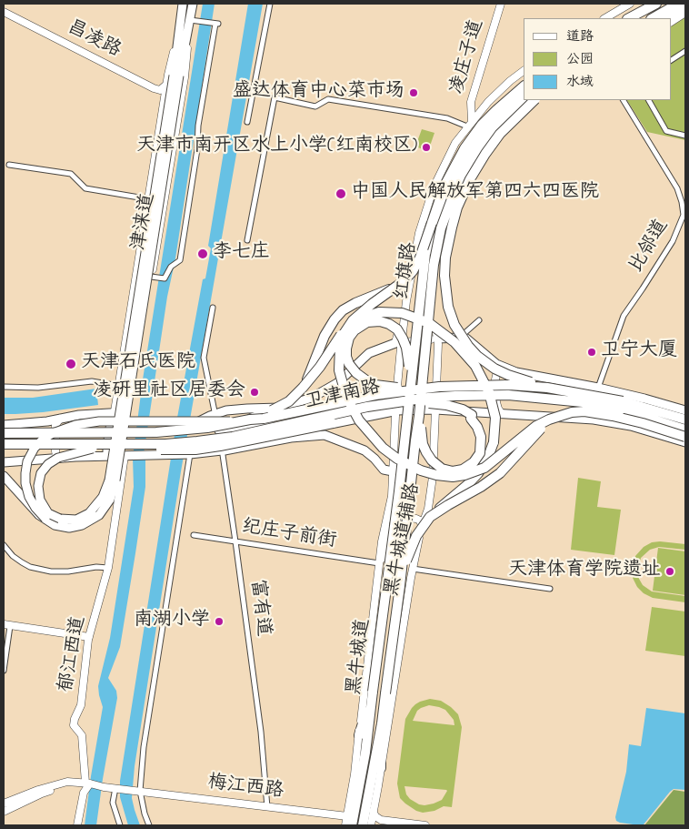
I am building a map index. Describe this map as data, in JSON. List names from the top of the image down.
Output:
{
  "streets": {
    "highway": ["红旗路", "卫津南路", "黑牛城道"],
    "main road": [
      "昌凌路",
      "凌庄子道",
      "津涞道",
      "黑牛城道辅路",
      "郁江西道",
      "梅江西路"
    ],
    "street": ["比邻道", "纪庄子前街", "富有道"]
  },
  "crossings": [
    ["昌凌路", "津涞道"],
    ["凌庄子道", "黑牛城道辅路"],
    ["红旗路", "卫津南路"],
    ["红旗路", "黑牛城道"],
    ["卫津南路", "黑牛城道辅路"],
    ["纪庄子前街", "黑牛城道辅路"],
    ["纪庄子前街", "富有道"],
    ["黑牛城道辅路", "梅江西路"],
    ["富有道", "梅江西路"],
    ["郁江西道", "梅江西路"]
  ],
  "places": [
    "盛达体育中心菜市场",
    "天津市南开区水上小学(红南校区)",
    "中国人民解放军第四六四医院",
    "李七庄",
    "卫宁大厦",
    "天津石氏医院",
    "凌研里社区居委会",
    "天津体育学院遗址",
    "南湖小学"
  ],
  "legend": ["道路", "公园", "水域"]
}
